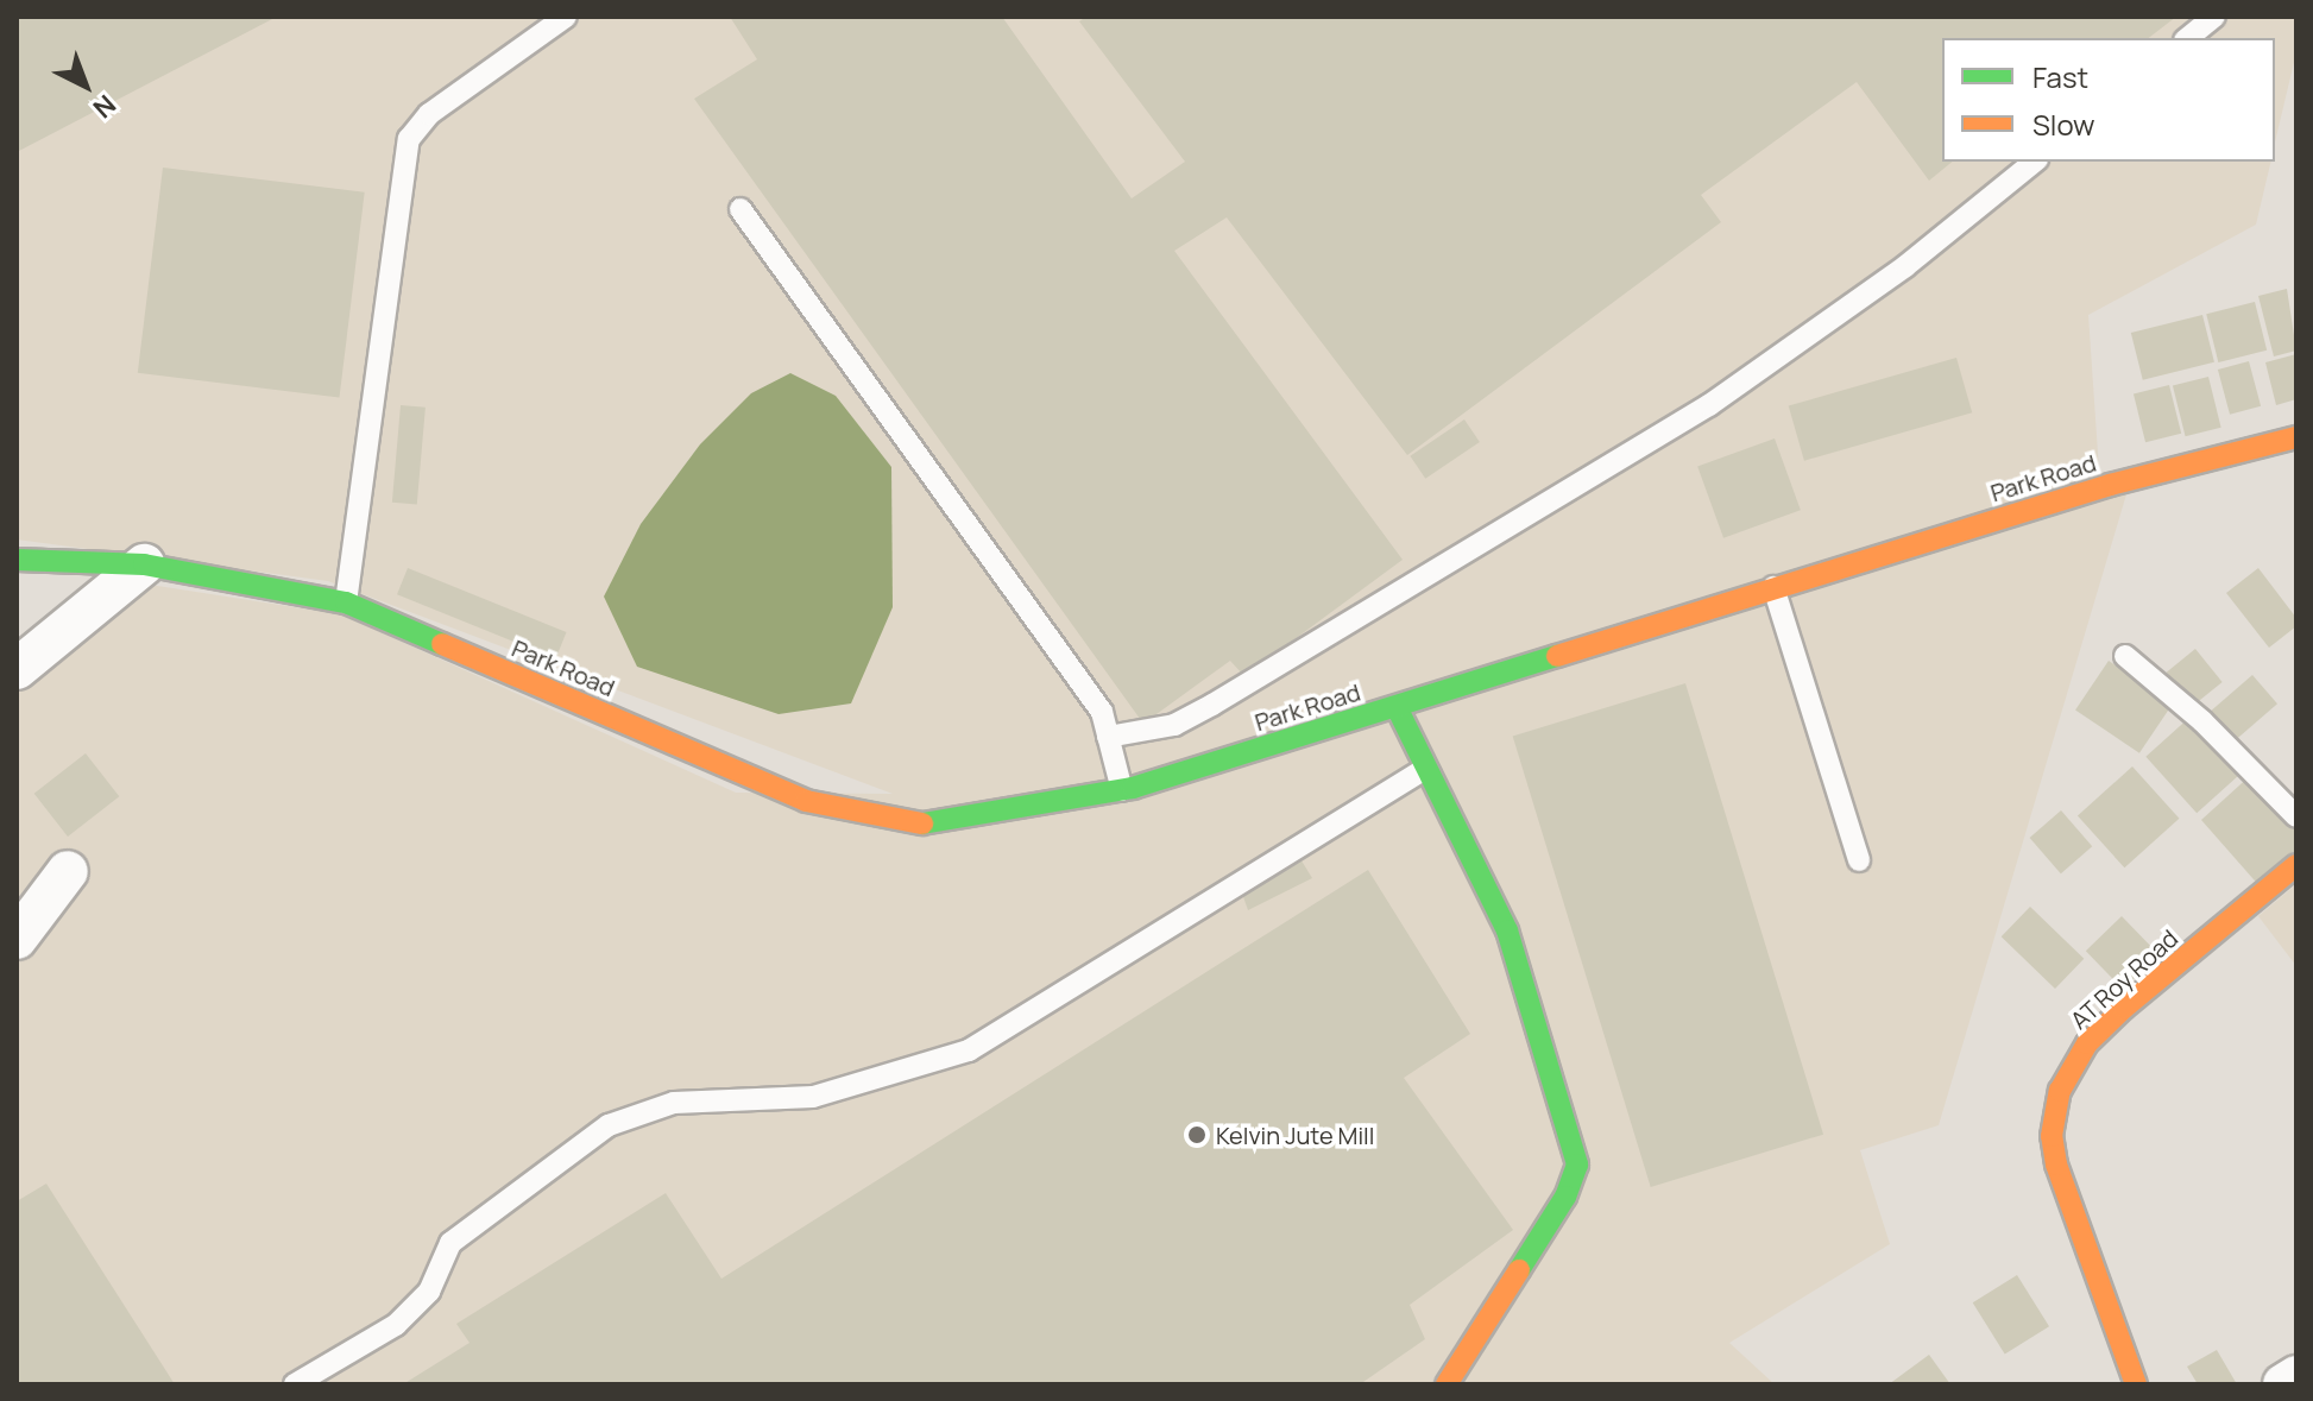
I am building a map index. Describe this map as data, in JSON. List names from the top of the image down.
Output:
{
  "streets": {
    "street": ["Park Road", "AT Roy Road"]
  },
  "places": ["Kelvin Jute Mill"],
  "legend": ["Fast", "Slow"],
  "north": "bottom right"
}
